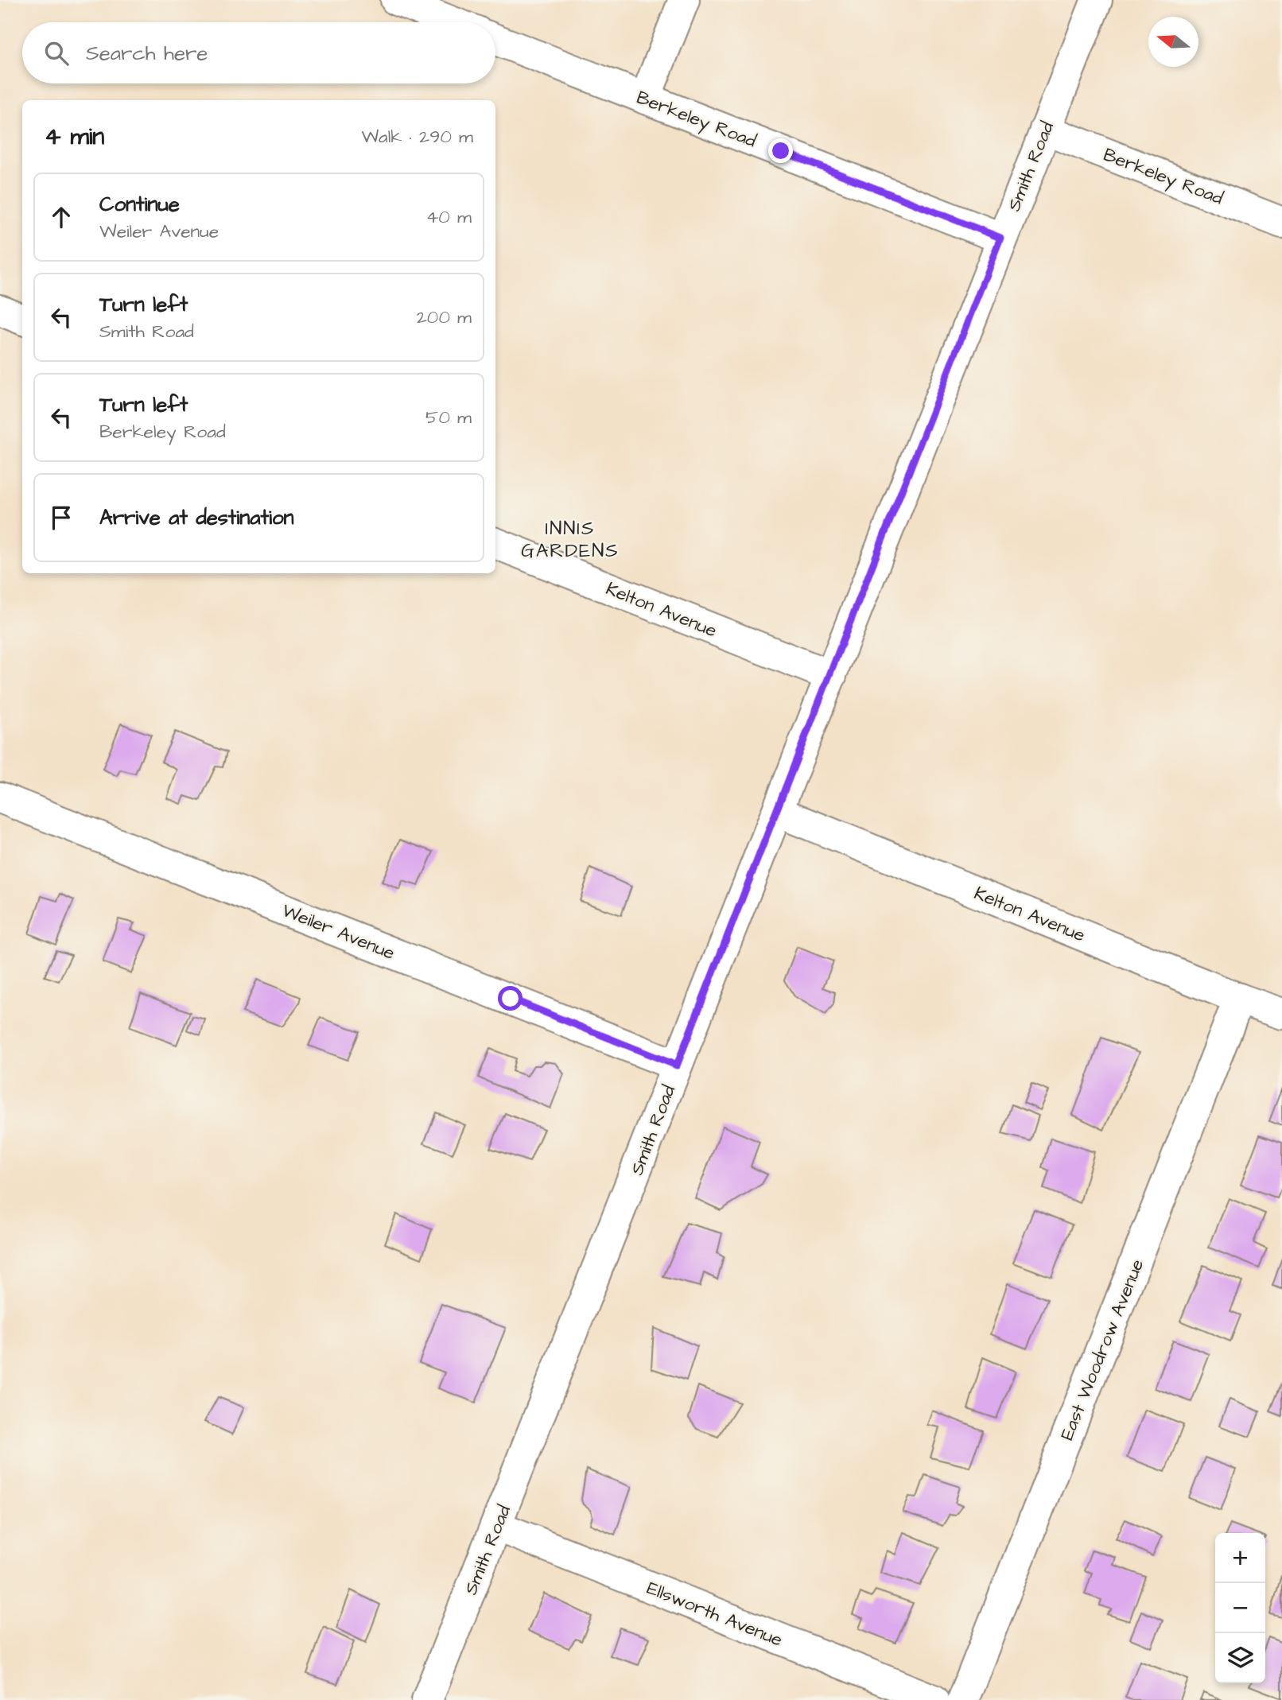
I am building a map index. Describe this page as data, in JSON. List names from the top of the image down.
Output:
{
  "streets": {
    "street": [
      "Berkeley Road",
      "Smith Road",
      "Kelton Avenue",
      "Weiler Avenue",
      "East Woodrow Avenue",
      "Ellsworth Avenue"
    ]
  },
  "crossings": [
    ["Berkeley Road", "Smith Road"],
    ["Smith Road", "Kelton Avenue"],
    ["Smith Road", "Weiler Avenue"],
    ["Smith Road", "Ellsworth Avenue"],
    ["Kelton Avenue", "East Woodrow Avenue"]
  ],
  "districts": ["INNIS GARDENS"],
  "north": "left",
  "page": {
    "search": "Search here",
    "heading": ["4 min", "Walk · 290 m"],
    "list": [
      ["Continue", "Weiler Avenue", "40 m"],
      ["Turn left", "Smith Road", "200 m"],
      ["Turn left", "Berkeley Road", "50 m"],
      "Arrive at destination"
    ],
    "map_buttons": ["+", "−"]
  }
}
